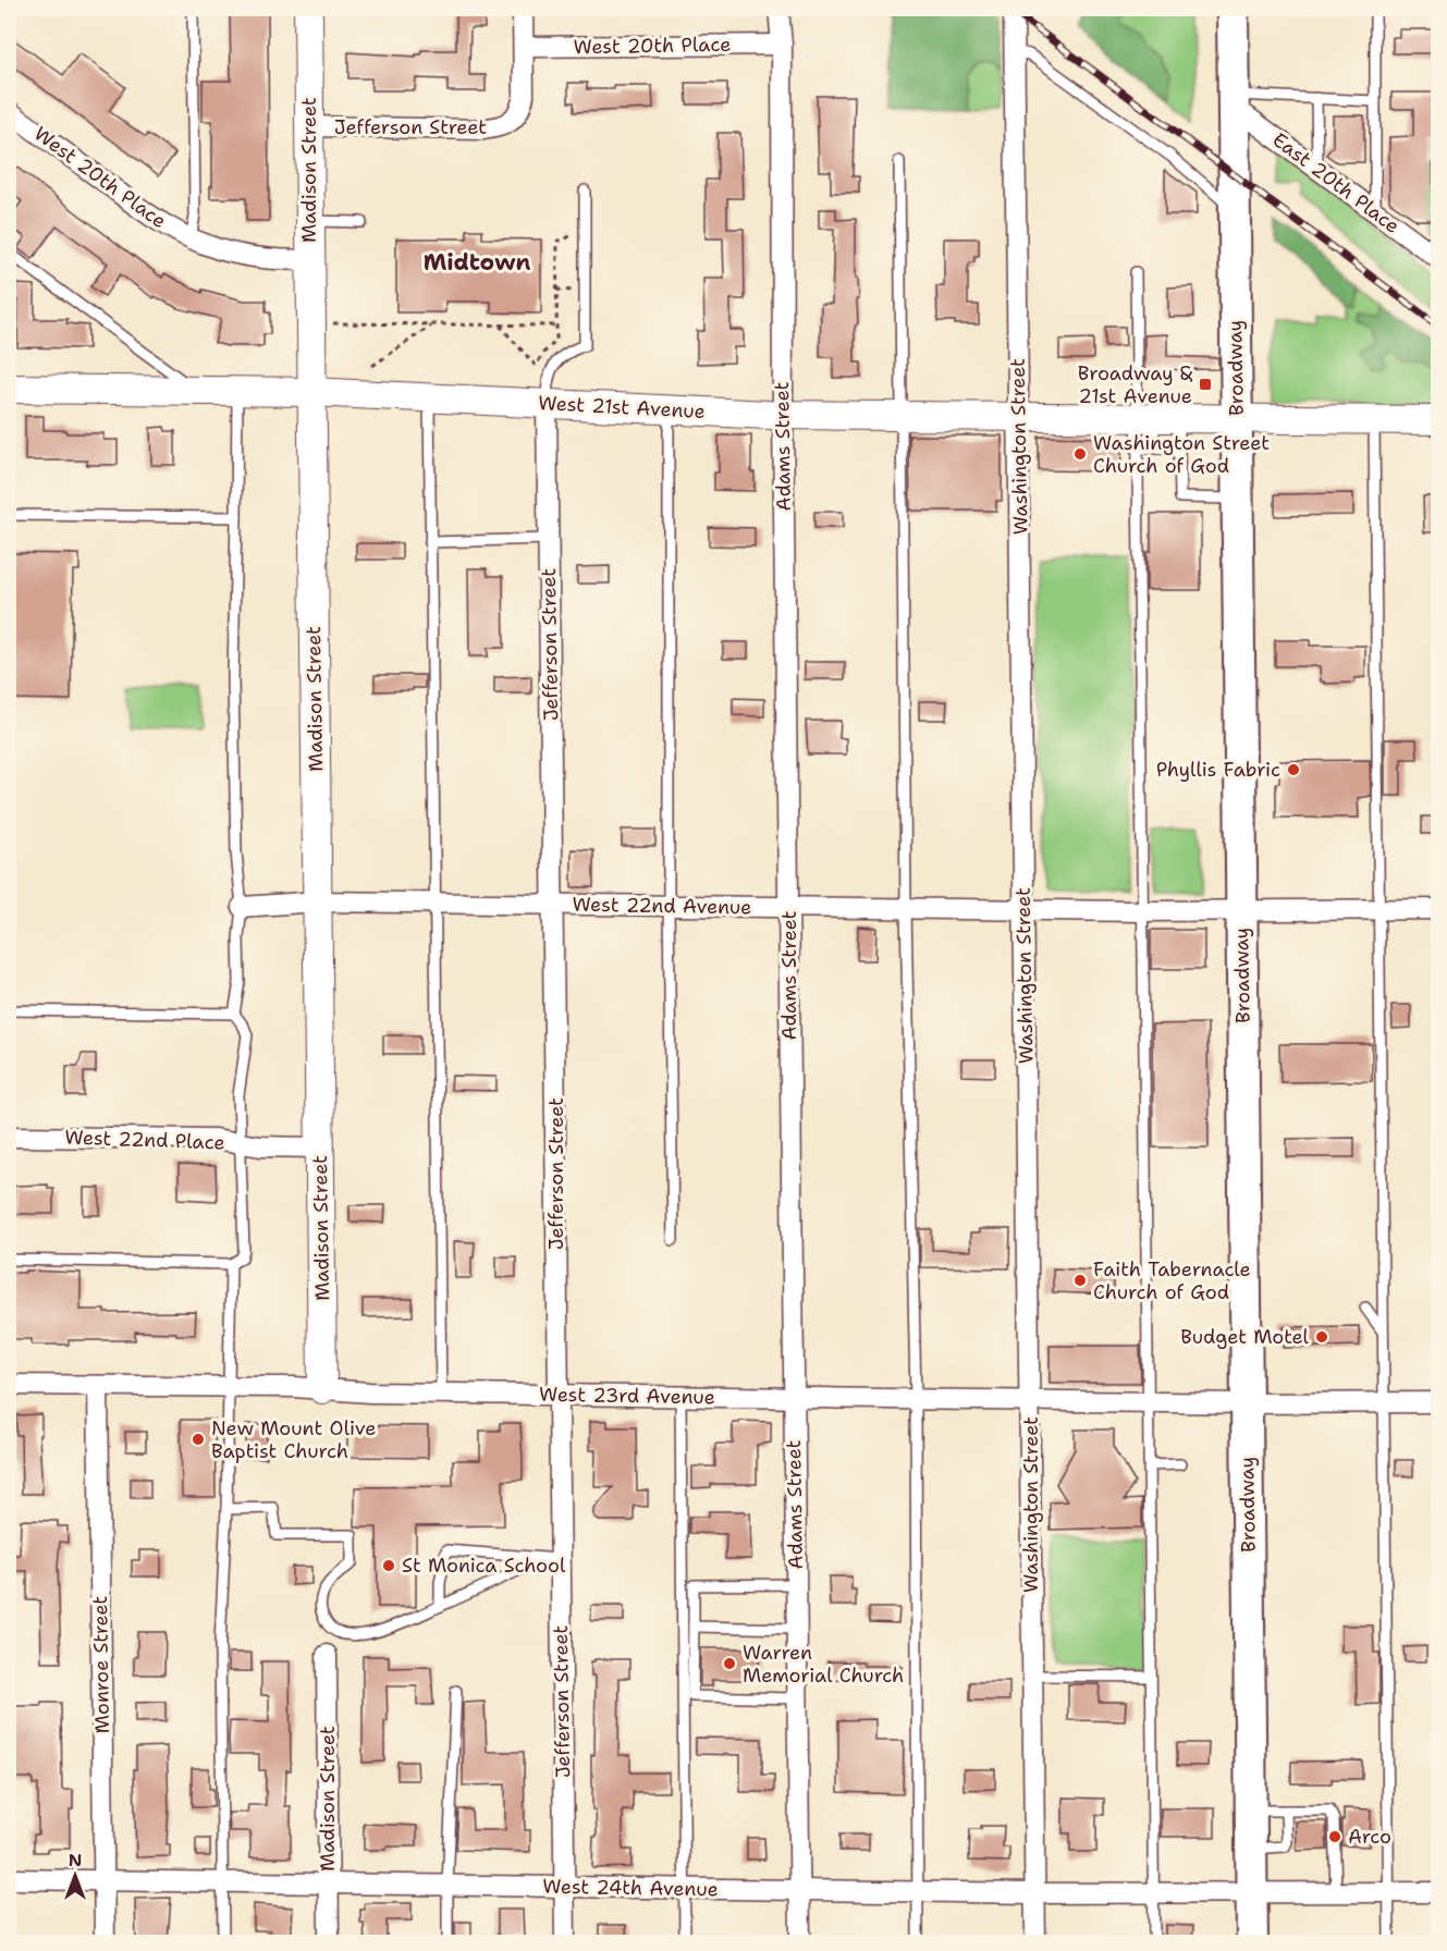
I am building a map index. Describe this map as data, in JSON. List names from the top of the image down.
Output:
{
  "streets": {
    "main road": ["Broadway"],
    "street": [
      "West 20th Place",
      "Jefferson Street",
      "Madison Street",
      "East 20th Place",
      "West 21st Avenue",
      "Adams Street",
      "Washington Street",
      "West 22nd Avenue",
      "West 22nd Place",
      "West 23rd Avenue",
      "Monroe Street",
      "West 24th Avenue"
    ]
  },
  "crossings": [
    ["West 20th Place", "Jefferson Street"],
    ["West 20th Place", "Madison Street"],
    ["West 20th Place", "Adams Street"],
    ["Jefferson Street", "Madison Street"],
    ["Jefferson Street", "West 21st Avenue"],
    ["Jefferson Street", "West 22nd Avenue"],
    ["Jefferson Street", "West 23rd Avenue"],
    ["Jefferson Street", "West 24th Avenue"],
    ["Madison Street", "West 21st Avenue"],
    ["Madison Street", "West 22nd Avenue"],
    ["Madison Street", "West 22nd Place"],
    ["Madison Street", "West 23rd Avenue"],
    ["Madison Street", "West 24th Avenue"],
    ["East 20th Place", "Broadway"],
    ["Broadway", "West 21st Avenue"],
    ["Broadway", "West 22nd Avenue"],
    ["Broadway", "West 23rd Avenue"],
    ["Broadway", "West 24th Avenue"],
    ["West 21st Avenue", "Adams Street"],
    ["West 21st Avenue", "Washington Street"],
    ["Adams Street", "West 22nd Avenue"],
    ["Adams Street", "West 23rd Avenue"],
    ["Adams Street", "West 24th Avenue"],
    ["Washington Street", "West 22nd Avenue"],
    ["Washington Street", "West 23rd Avenue"],
    ["Washington Street", "West 24th Avenue"],
    ["West 23rd Avenue", "Monroe Street"],
    ["Monroe Street", "West 24th Avenue"]
  ],
  "districts": ["Midtown"],
  "places": {
    "transit": ["Broadway & 21st Avenue"],
    "other": [
      "Washington Street Church of God",
      "Phyllis Fabric",
      "Faith Tabernacle Church of God",
      "Budget Motel",
      "New Mount Olive Baptist Church",
      "St Monica School",
      "Warren Memorial Church",
      "Arco"
    ]
  },
  "north": "top"
}
